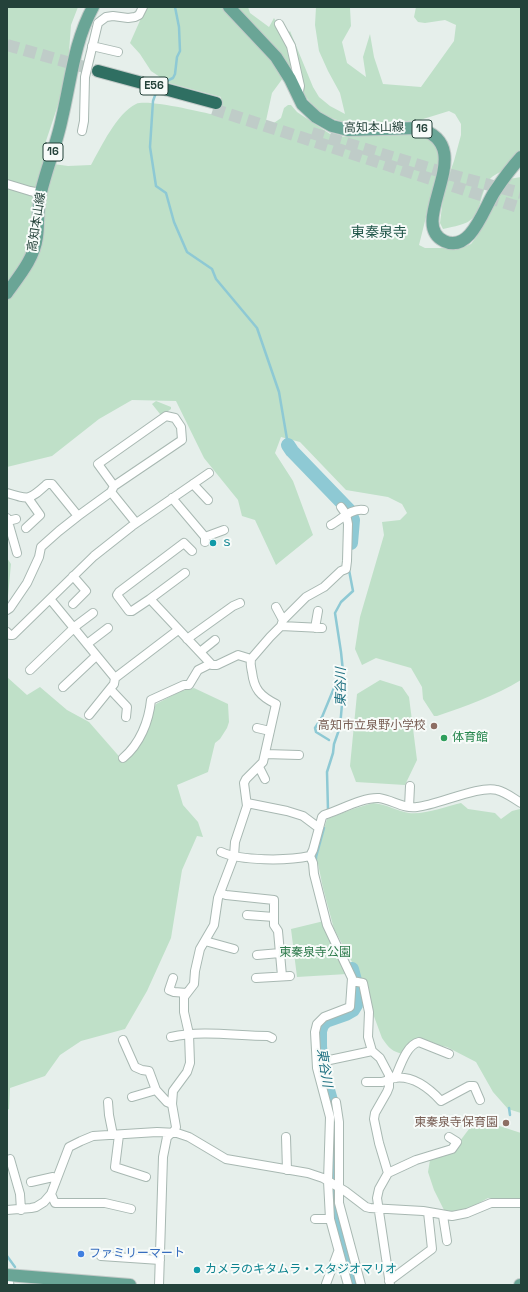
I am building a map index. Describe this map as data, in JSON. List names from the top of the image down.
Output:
{
  "streets": {
    "highway": ["E56"],
    "main road": ["高知本山線", "16"]
  },
  "districts": ["東秦泉寺"],
  "water": ["東谷川"],
  "parks": ["東秦泉寺公園"],
  "places": [
    "ｓ",
    "高知市立泉野小学校",
    "体育館",
    "東秦泉寺保育園",
    "ファミリーマート",
    "カメラのキタムラ・スタジオマリオ"
  ]
}
